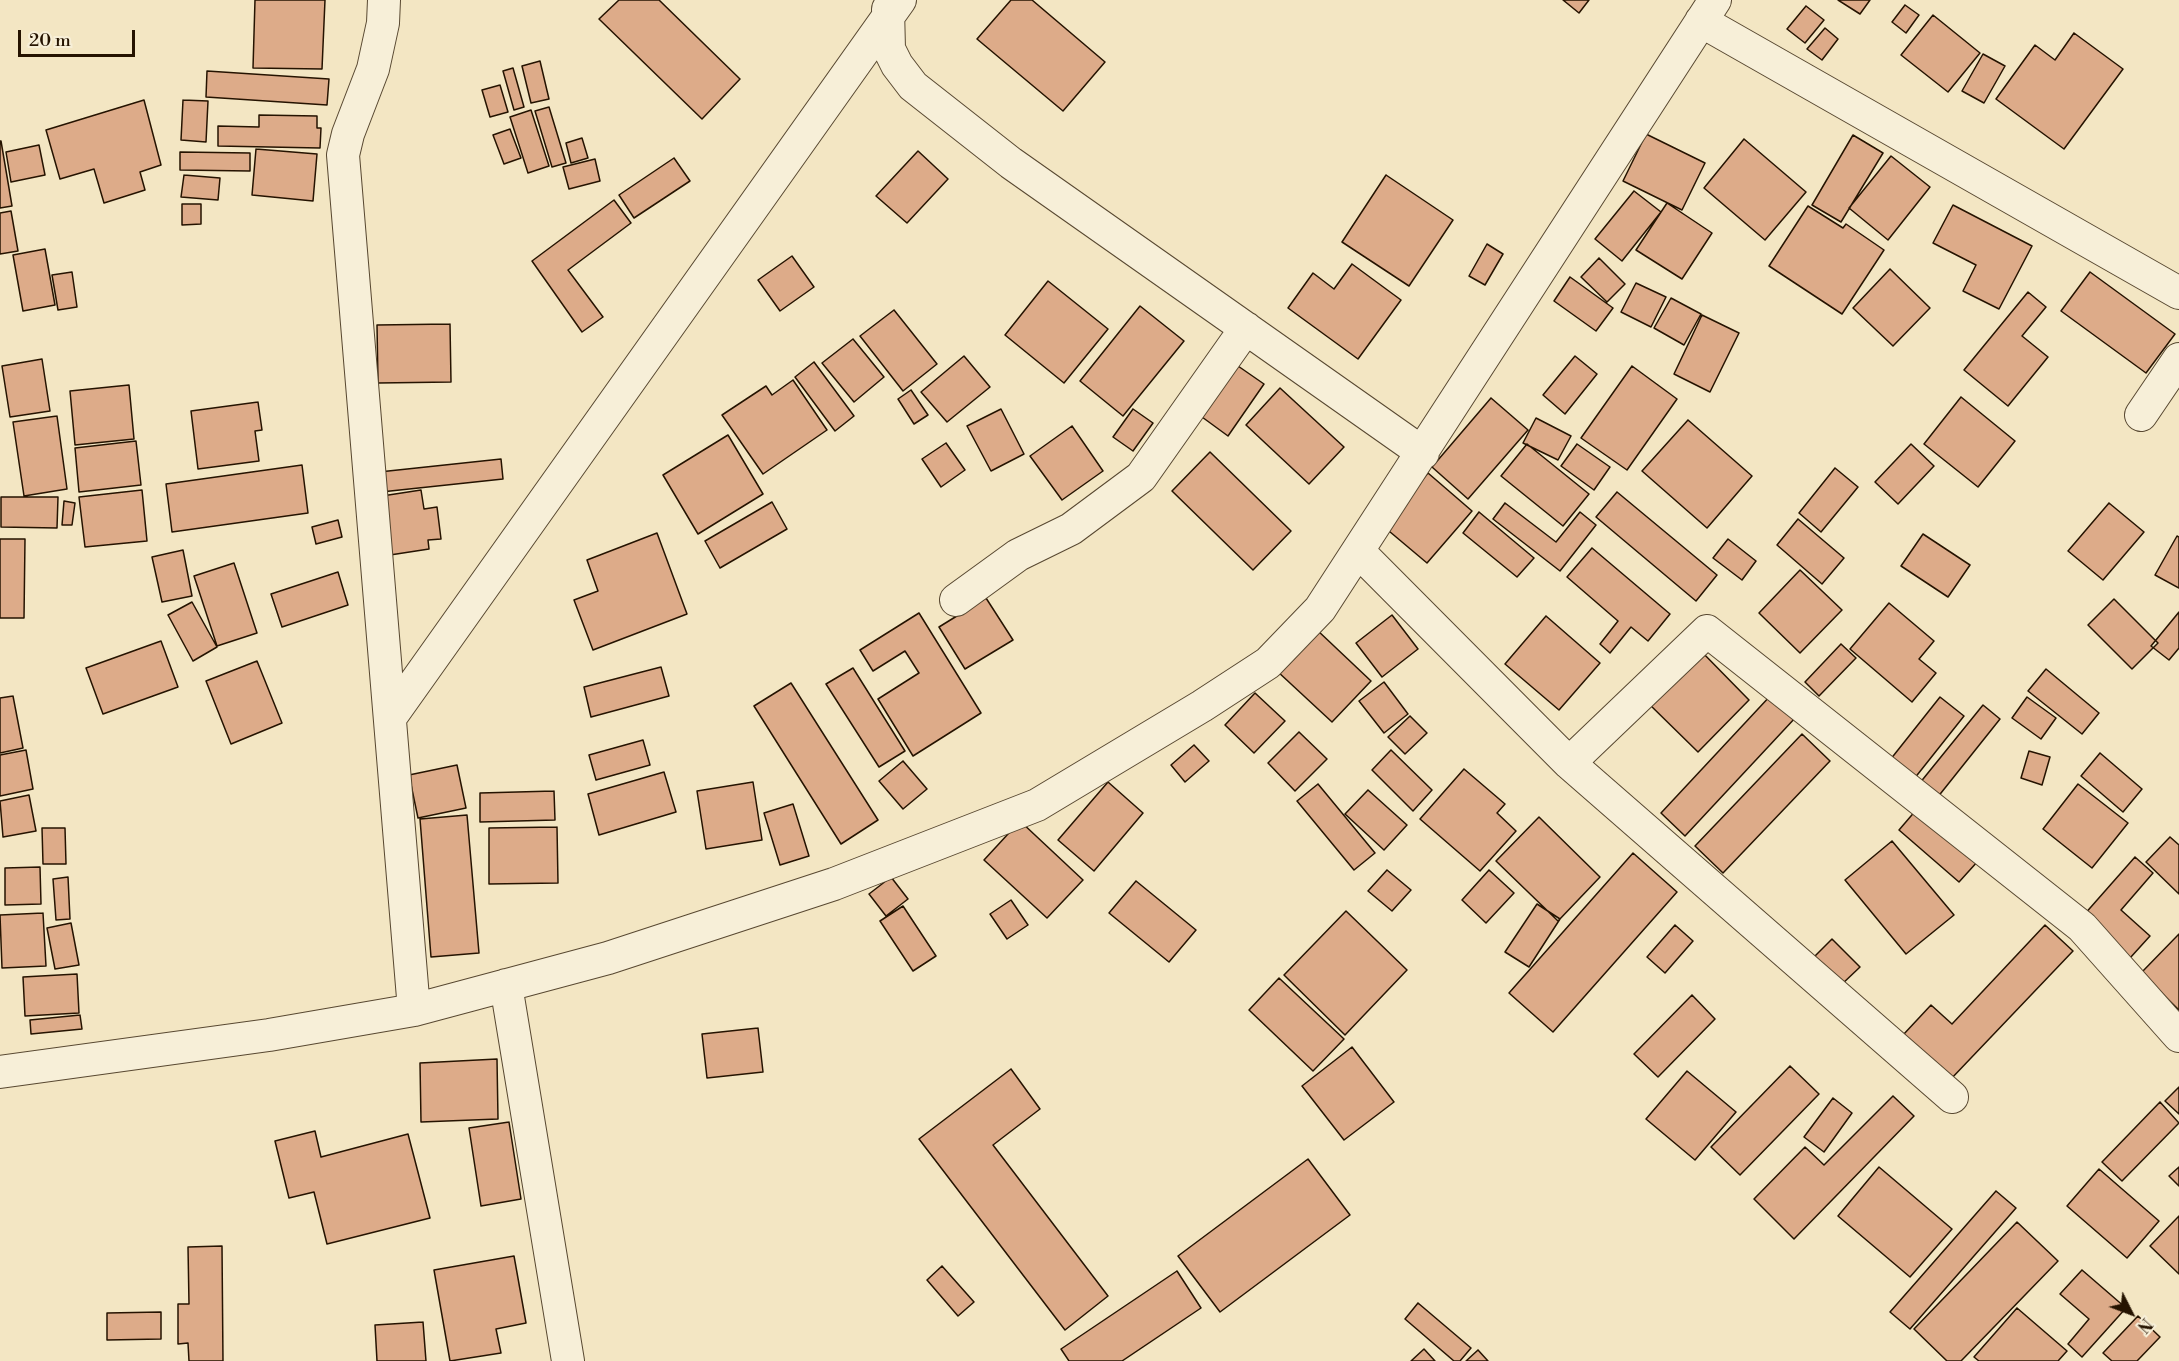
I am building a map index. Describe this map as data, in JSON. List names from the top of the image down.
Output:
{
  "scale_bar": "20 m",
  "north": "bottom right"
}
